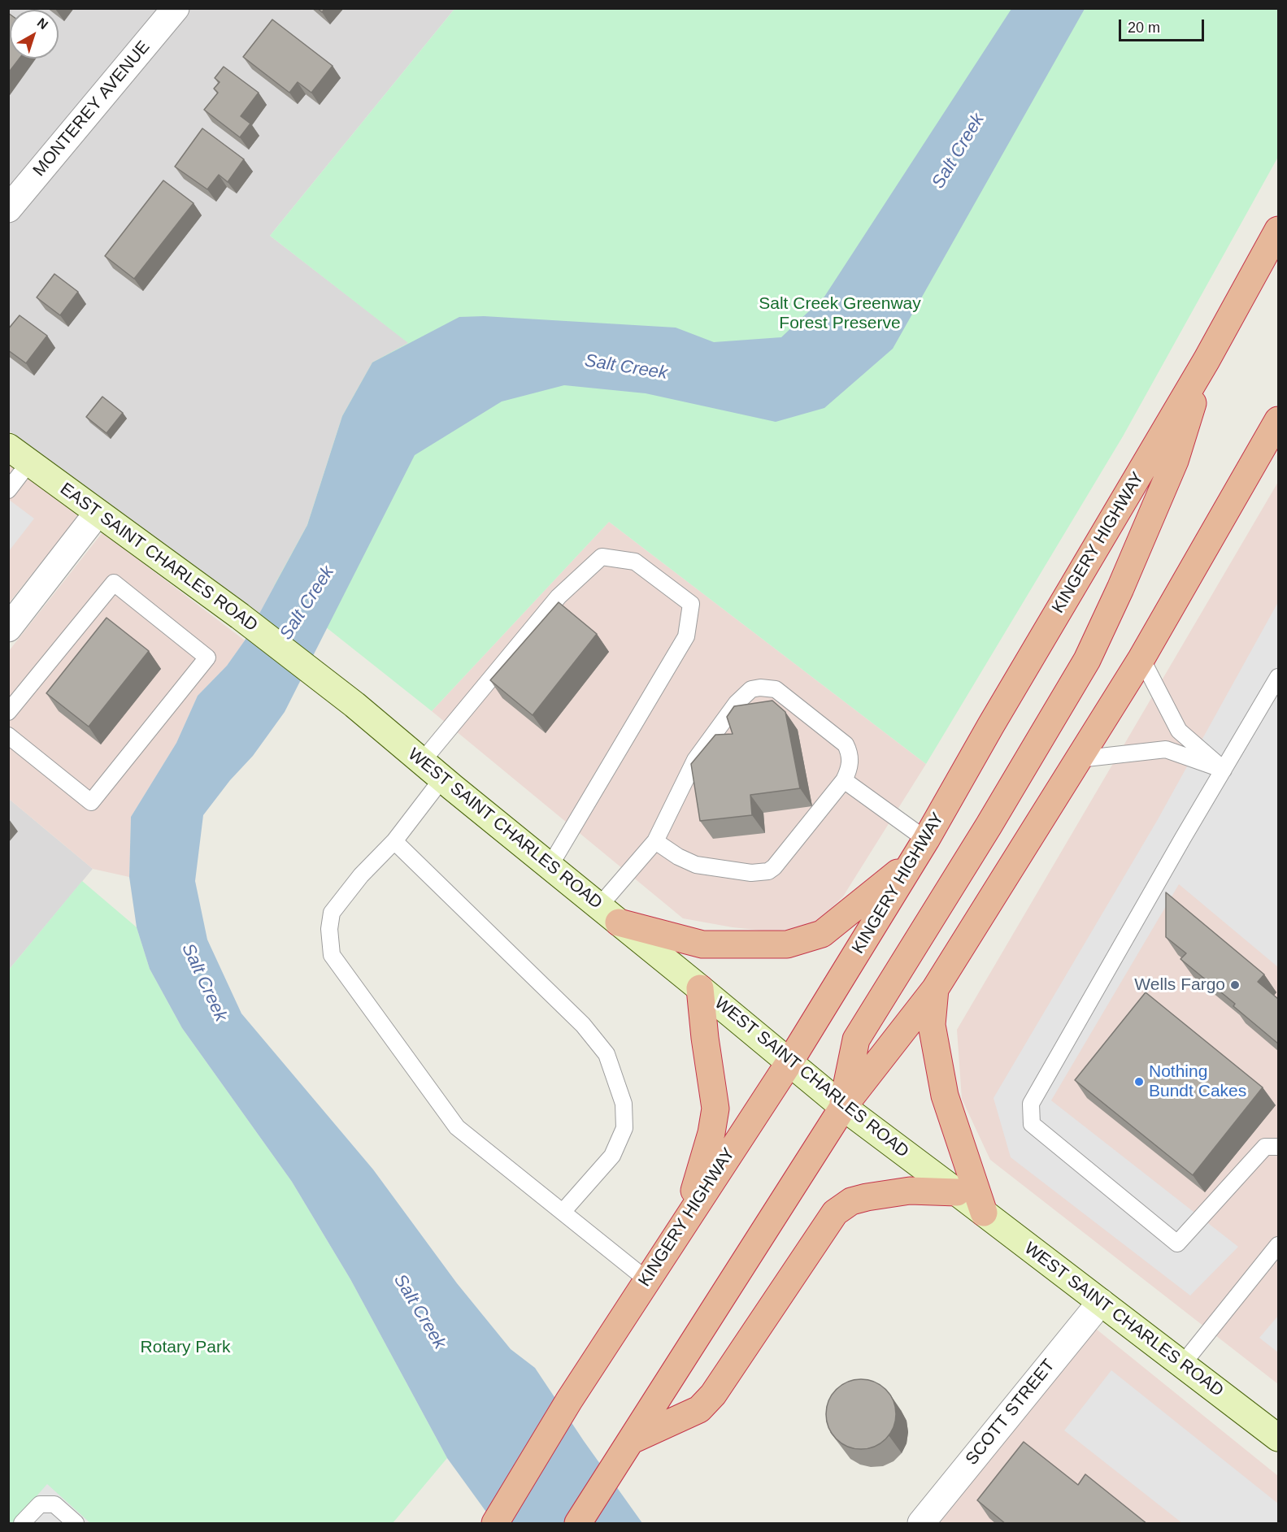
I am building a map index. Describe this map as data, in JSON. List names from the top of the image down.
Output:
{
  "streets": {
    "highway": ["KINGERY HIGHWAY"],
    "main road": ["EAST SAINT CHARLES ROAD", "WEST SAINT CHARLES ROAD"],
    "street": ["MONTEREY AVENUE", "SCOTT STREET"]
  },
  "crossings": [
    ["KINGERY HIGHWAY", "WEST SAINT CHARLES ROAD"],
    ["EAST SAINT CHARLES ROAD", "WEST SAINT CHARLES ROAD"],
    ["WEST SAINT CHARLES ROAD", "SCOTT STREET"]
  ],
  "water": ["Salt Creek"],
  "parks": ["Salt Creek Greenway Forest Preserve", "Rotary Park"],
  "places": ["Wells Fargo", "Nothing Bundt Cakes"],
  "scale_bar": "20 m",
  "north": "top right"
}
